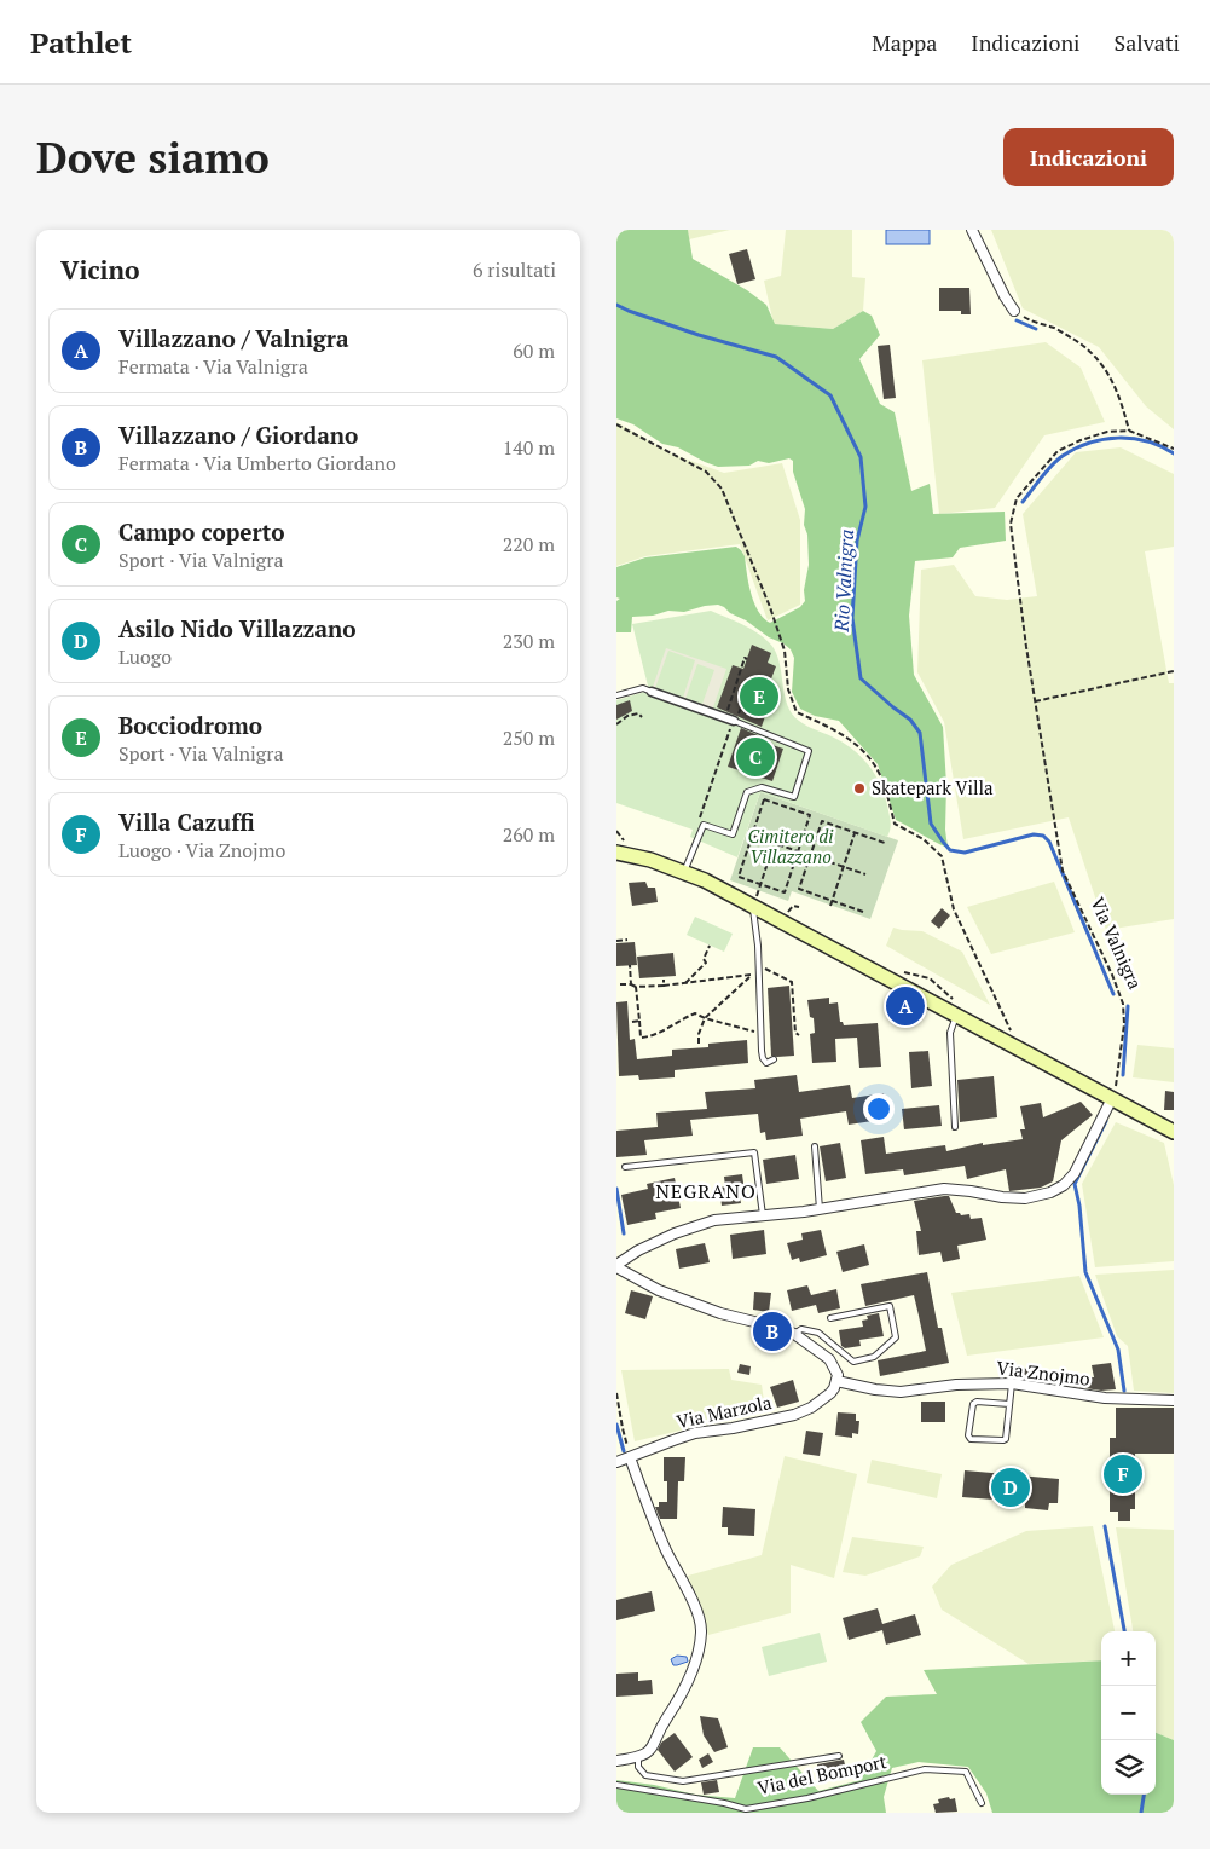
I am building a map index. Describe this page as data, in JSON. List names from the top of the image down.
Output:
{
  "streets": {
    "street": ["Via Znojmo", "Via Marzola"],
    "lane": ["Via del Bomport"],
    "path": ["Via Valnigra"]
  },
  "crossings": [
    ["Via Znojmo", "Via Marzola"]
  ],
  "districts": ["NEGRANO"],
  "water": ["Rio Valnigra"],
  "parks": ["Cimitero di Villazzano"],
  "places": ["Skatepark Villa"],
  "page": {
    "header": "Pathlet",
    "nav": ["Mappa", "Indicazioni", "Salvati"],
    "buttons": "Indicazioni",
    "title": "Dove siamo",
    "heading": ["Vicino", "6 risultati"],
    "list": [
      {
        "mark": "A",
        "name": "Villazzano / Valnigra",
        "note": "Fermata · Via Valnigra",
        "value": "60 m"
      },
      {
        "mark": "B",
        "name": "Villazzano / Giordano",
        "note": "Fermata · Via Umberto Giordano",
        "value": "140 m"
      },
      {
        "mark": "C",
        "name": "Campo coperto",
        "note": "Sport · Via Valnigra",
        "value": "220 m"
      },
      {
        "mark": "D",
        "name": "Asilo Nido Villazzano",
        "note": "Luogo",
        "value": "230 m"
      },
      {
        "mark": "E",
        "name": "Bocciodromo",
        "note": "Sport · Via Valnigra",
        "value": "250 m"
      },
      {
        "mark": "F",
        "name": "Villa Cazuffi",
        "note": "Luogo · Via Znojmo",
        "value": "260 m"
      }
    ],
    "pins": [
      "E",
      "C",
      "A",
      "B",
      "F",
      "D"
    ],
    "map_buttons": ["+", "−"]
  }
}
